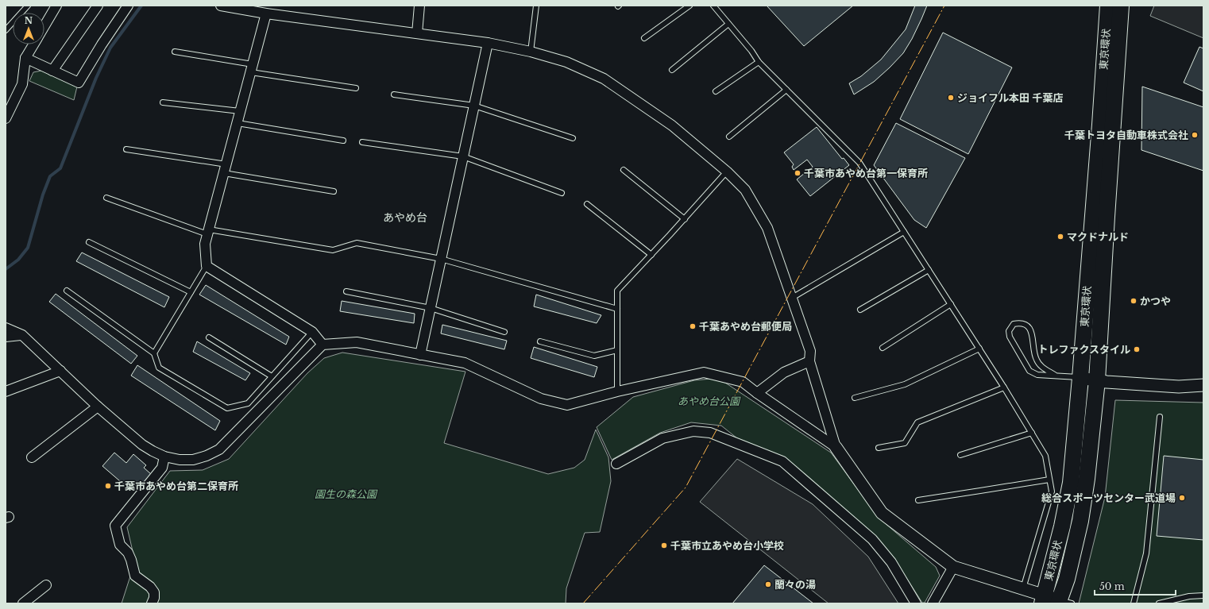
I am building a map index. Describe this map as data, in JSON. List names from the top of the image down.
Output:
{
  "streets": {
    "highway": ["東京環状"]
  },
  "districts": ["あやめ台"],
  "parks": ["あやめ台公園", "園生の森公園"],
  "places": [
    "ジョイフル本田 千葉店",
    "千葉トヨタ自動車株式会社",
    "千葉市あやめ台第一保育所",
    "マクドナルド",
    "かつや",
    "千葉あやめ台郵便局",
    "トレファクスタイル",
    "千葉市あやめ台第二保育所",
    "総合スポーツセンター武道場",
    "千葉市立あやめ台小学校",
    "蘭々の湯"
  ],
  "scale_bar": "50 m",
  "north": "top"
}
